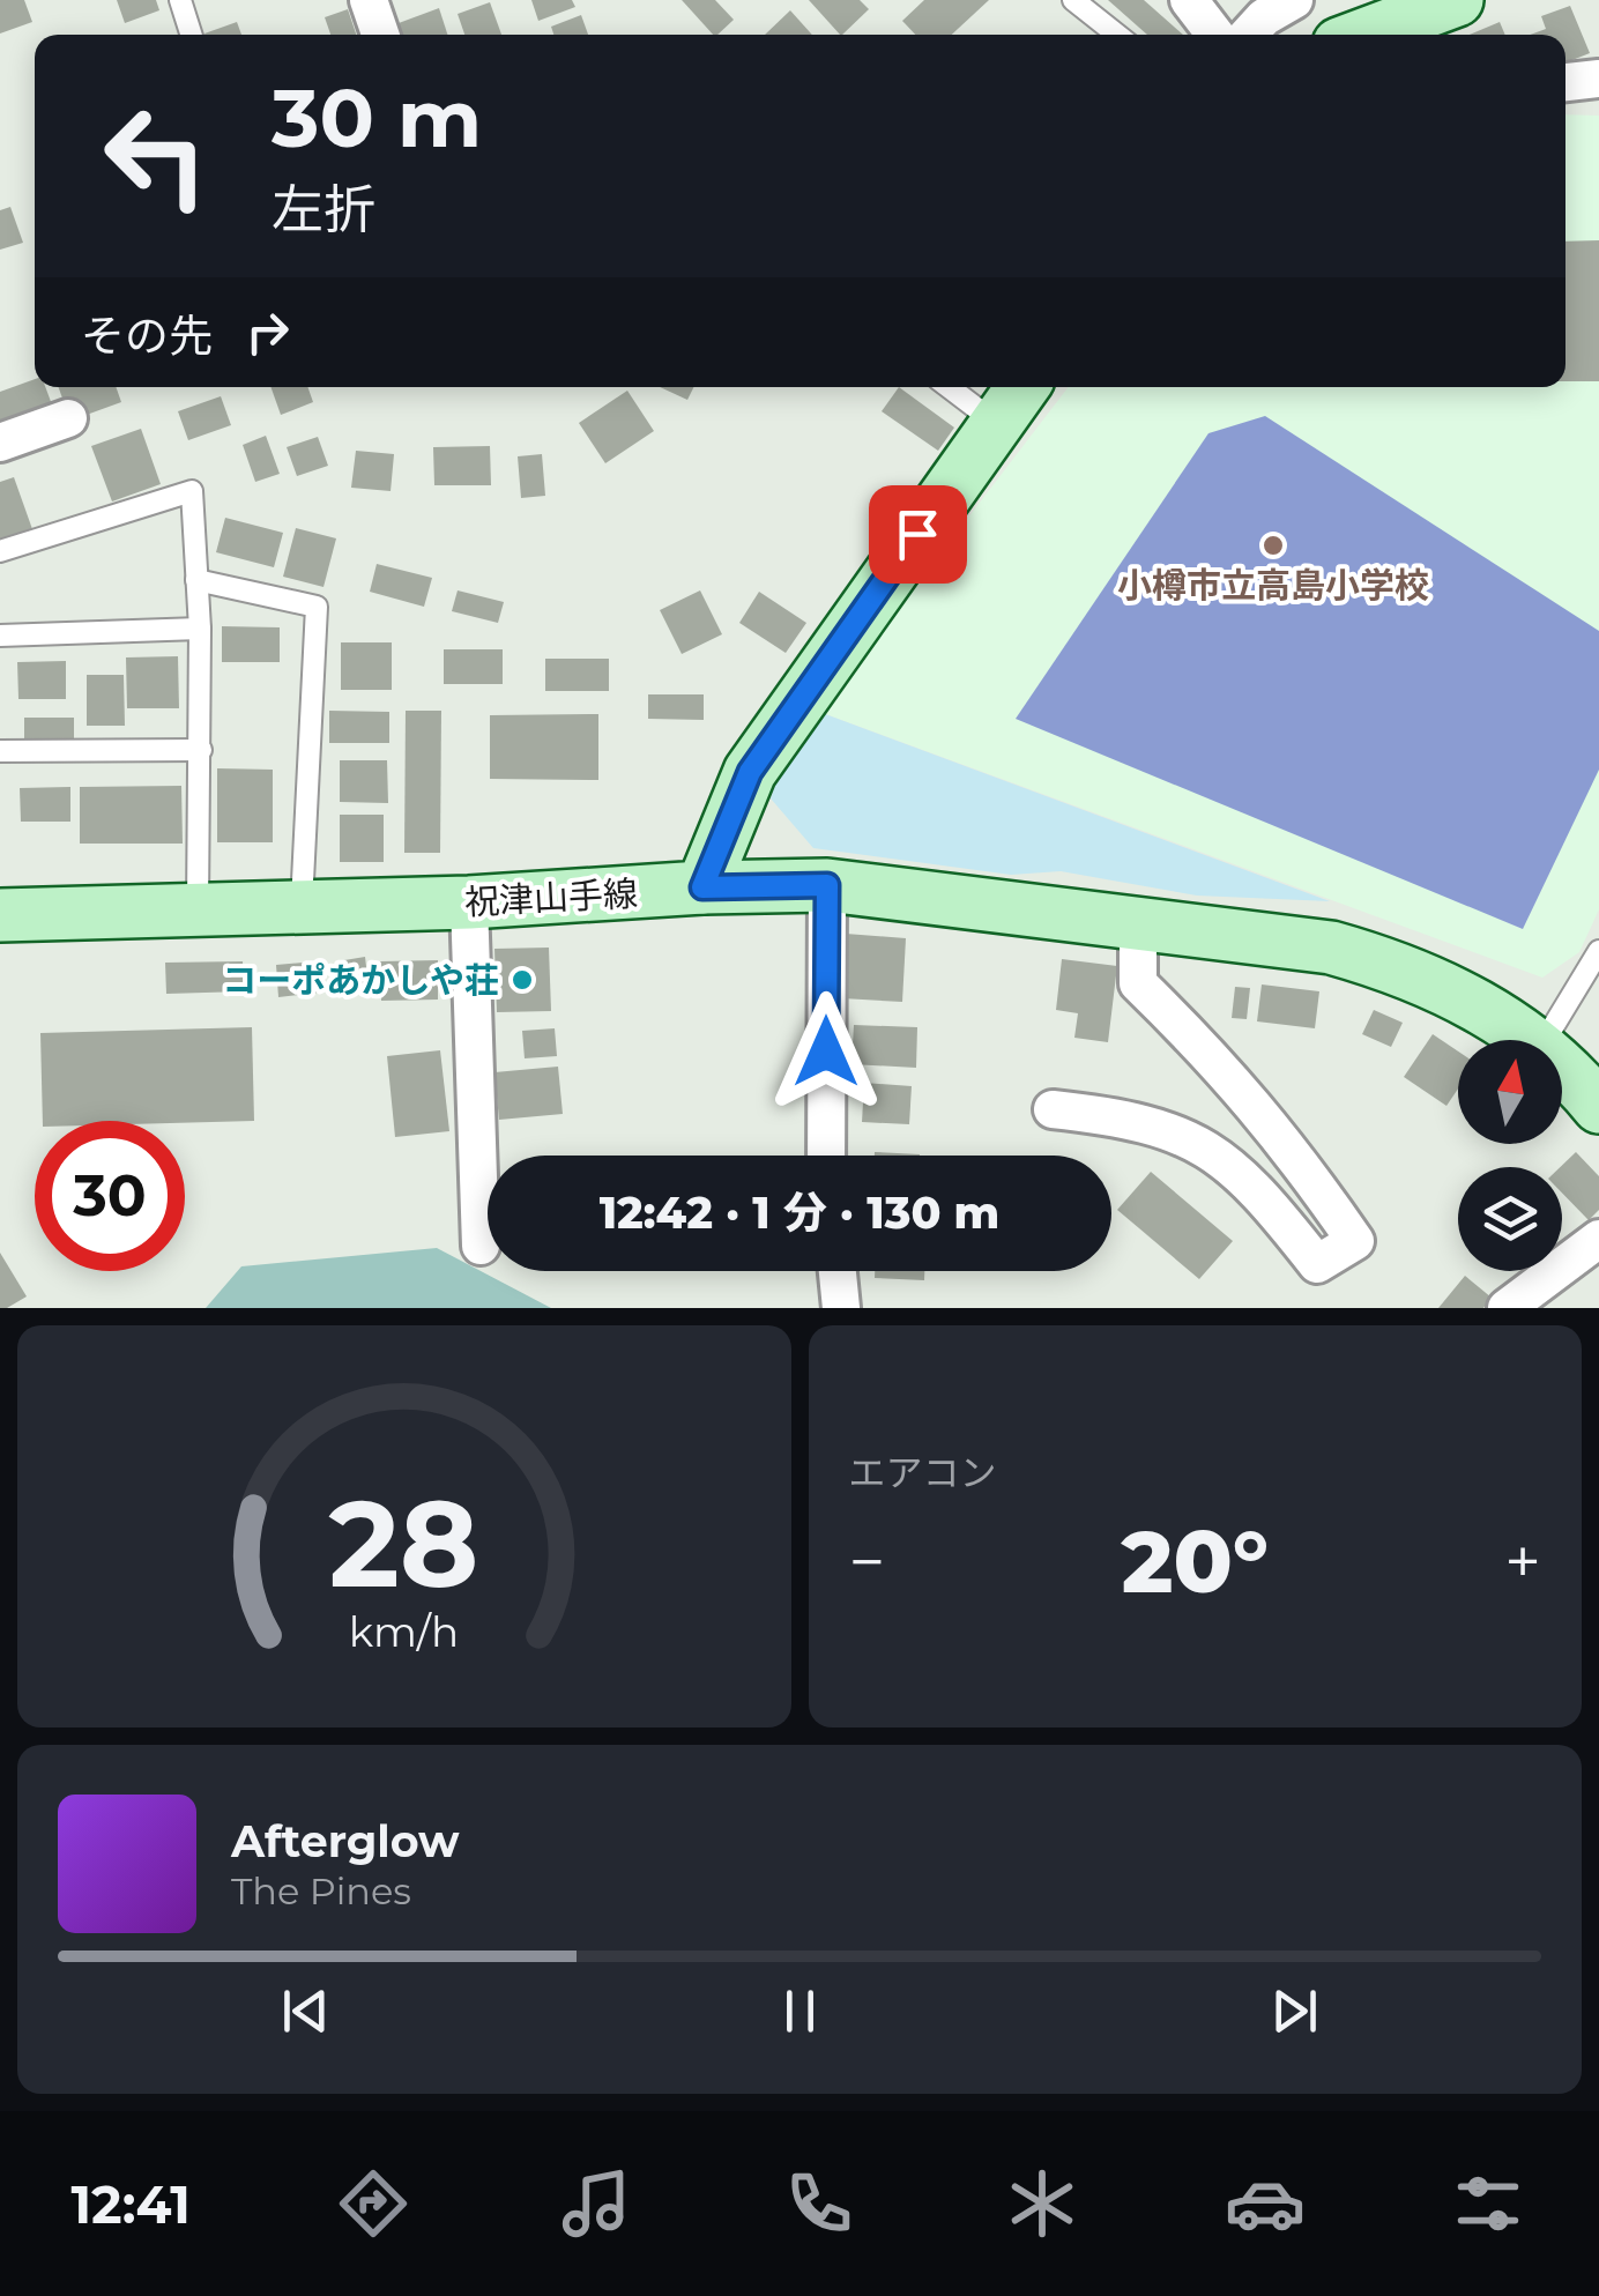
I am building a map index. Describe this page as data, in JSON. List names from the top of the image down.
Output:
{
  "streets": {
    "street": ["祝津山手線"]
  },
  "places": ["小樽市立高島小学校", "コーポあかしや荘"],
  "north": "top",
  "page": {
    "turn": ["30 m", "左折"],
    "then": "その先",
    "limit": "30",
    "trip": "12:42 · 1 分 · 130 m",
    "tile": "エアコン",
    "heat": ["−", "20°", "+"],
    "song": ["Afterglow", "The Pines"],
    "tabs": "12:41",
    "gauge": ["28", "km/h"]
  }
}
